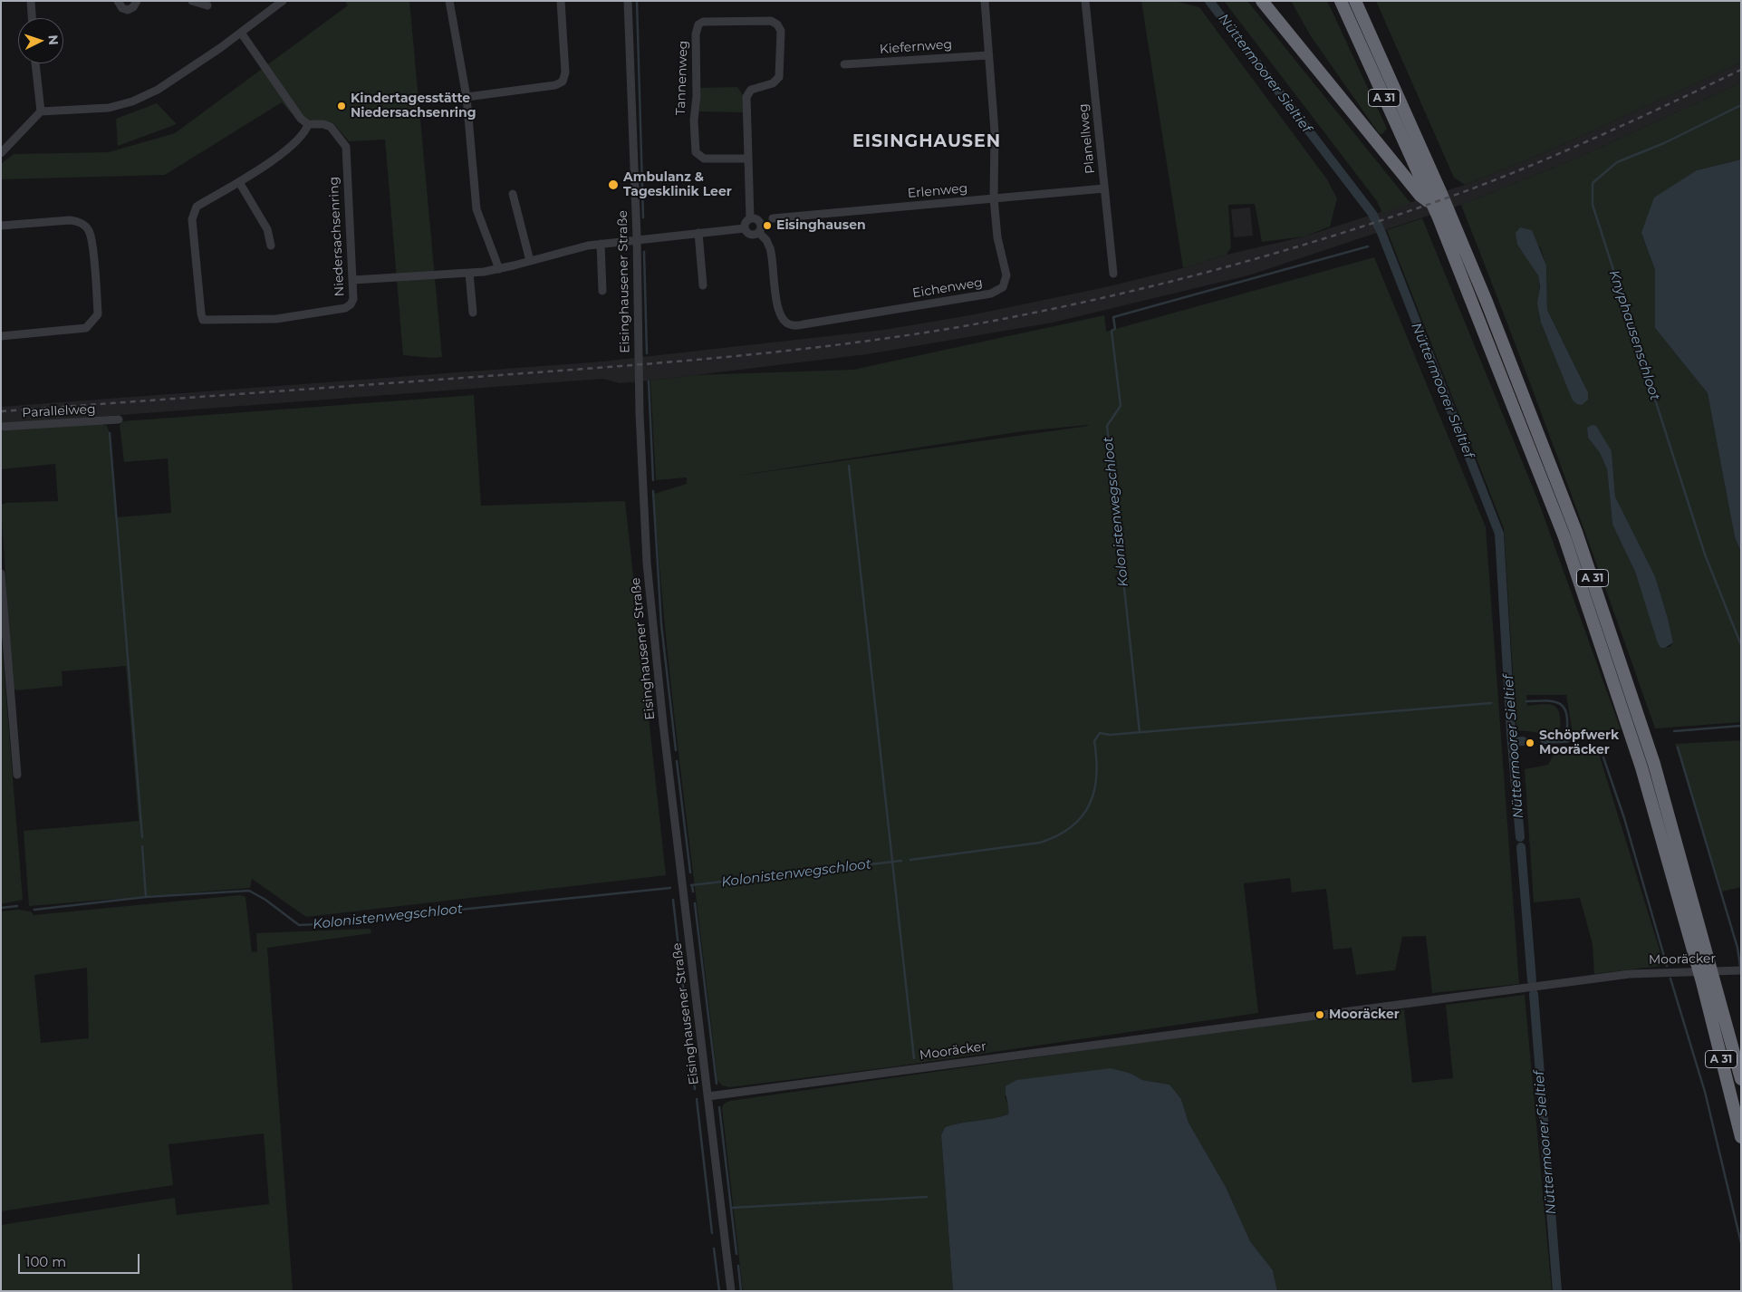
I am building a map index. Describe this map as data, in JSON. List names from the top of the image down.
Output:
{
  "streets": {
    "highway": ["A 31"],
    "street": [
      "Kiefernweg",
      "Tannenweg",
      "Planellweg",
      "Erlenweg",
      "Niedersachsenring",
      "Eisinghausener Straße",
      "Eichenweg",
      "Parallelweg",
      "Mooräcker"
    ]
  },
  "crossings": [
    ["Kiefernweg", "Eichenweg"],
    ["Tannenweg", "Eichenweg"],
    ["Planellweg", "Erlenweg"],
    ["Erlenweg", "Eichenweg"],
    ["Eisinghausener Straße", "Mooräcker"]
  ],
  "districts": ["EISINGHAUSEN"],
  "water": ["Nüttermoorer Sieltief", "Knyphausenschloot", "Kolonistenwegschloot"],
  "places": [
    "Kindertagesstätte Niedersachsenring",
    "Ambulanz & Tagesklinik Leer",
    "Eisinghausen",
    "Schöpfwerk Mooräcker",
    "Mooräcker"
  ],
  "scale_bar": "100 m",
  "north": "right"
}
